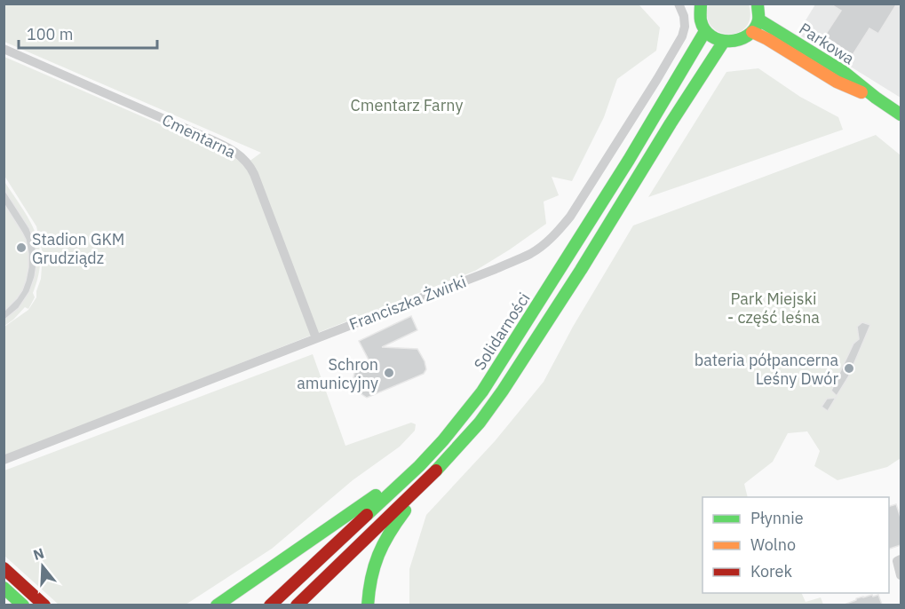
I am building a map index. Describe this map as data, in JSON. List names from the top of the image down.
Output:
{
  "streets": {
    "main road": ["Parkowa", "Solidarności"],
    "street": ["Cmentarna", "Franciszka Żwirki"]
  },
  "crossings": [
    ["Cmentarna", "Franciszka Żwirki"]
  ],
  "parks": ["Cmentarz Farny", "Park Miejski - część leśna"],
  "places": ["Stadion GKM Grudziądz", "bateria półpancerna Leśny Dwór", "Schron amunicyjny"],
  "legend": ["Płynnie", "Wolno", "Korek"],
  "scale_bar": "100 m",
  "north": "top"
}
